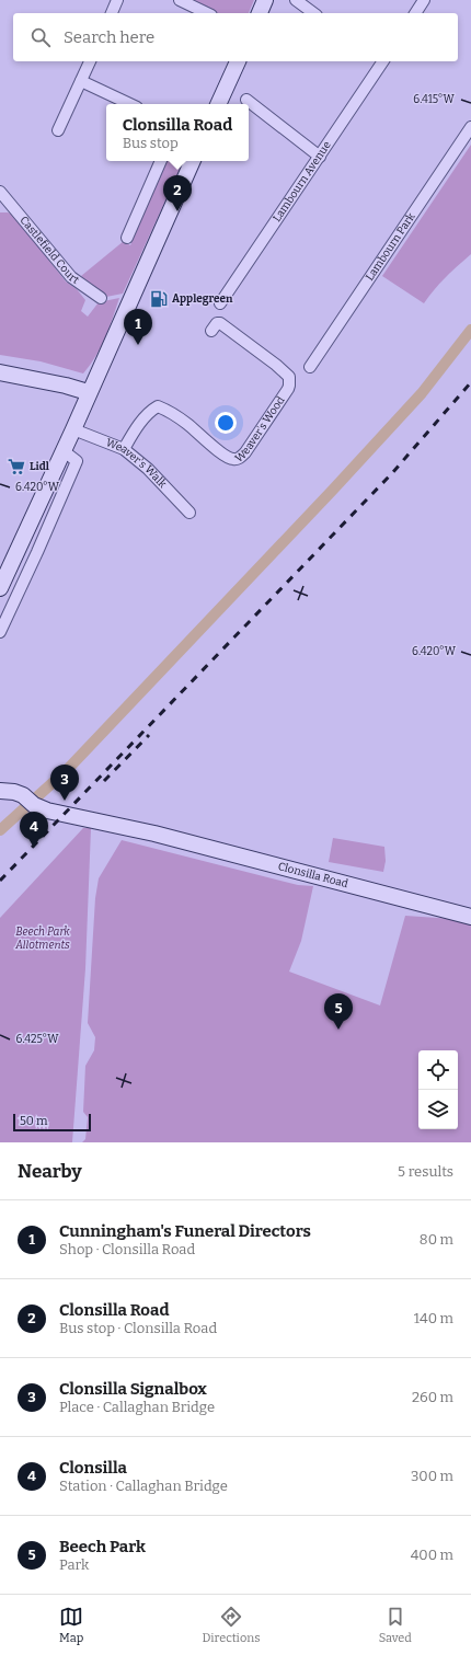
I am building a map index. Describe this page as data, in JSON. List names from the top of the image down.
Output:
{
  "streets": {
    "main road": ["Clonsilla Road"],
    "street": [
      "Lambourn Avenue",
      "Lambourn Park",
      "Castlefield Court",
      "Weaver's Wood",
      "Weaver's Walk"
    ]
  },
  "crossings": [
    ["Weaver's Wood", "Weaver's Walk"]
  ],
  "parks": ["Beech Park Allotments"],
  "places": {
    "fuel station": ["Applegreen"],
    "supermarket": ["Lidl"]
  },
  "scale_bar": "50 m",
  "page": {
    "search": "Search here",
    "popup": ["Clonsilla Road", "Bus stop"],
    "pins": [
      "2",
      "1",
      "3",
      "4",
      "5"
    ],
    "scale": "50 m",
    "heading": ["Nearby", "5 results"],
    "list": [
      {
        "mark": "1",
        "name": "Cunningham's Funeral Directors",
        "note": "Shop · Clonsilla Road",
        "value": "80 m"
      },
      {
        "mark": "2",
        "name": "Clonsilla Road",
        "note": "Bus stop · Clonsilla Road",
        "value": "140 m"
      },
      {
        "mark": "3",
        "name": "Clonsilla Signalbox",
        "note": "Place · Callaghan Bridge",
        "value": "260 m"
      },
      {
        "mark": "4",
        "name": "Clonsilla",
        "note": "Station · Callaghan Bridge",
        "value": "300 m"
      },
      {
        "mark": "5",
        "name": "Beech Park",
        "note": "Park",
        "value": "400 m"
      }
    ],
    "nav": ["Map", "Directions", "Saved"]
  },
  "coordinates": ["6.415°W", "6.420°W", "6.425°W"]
}
